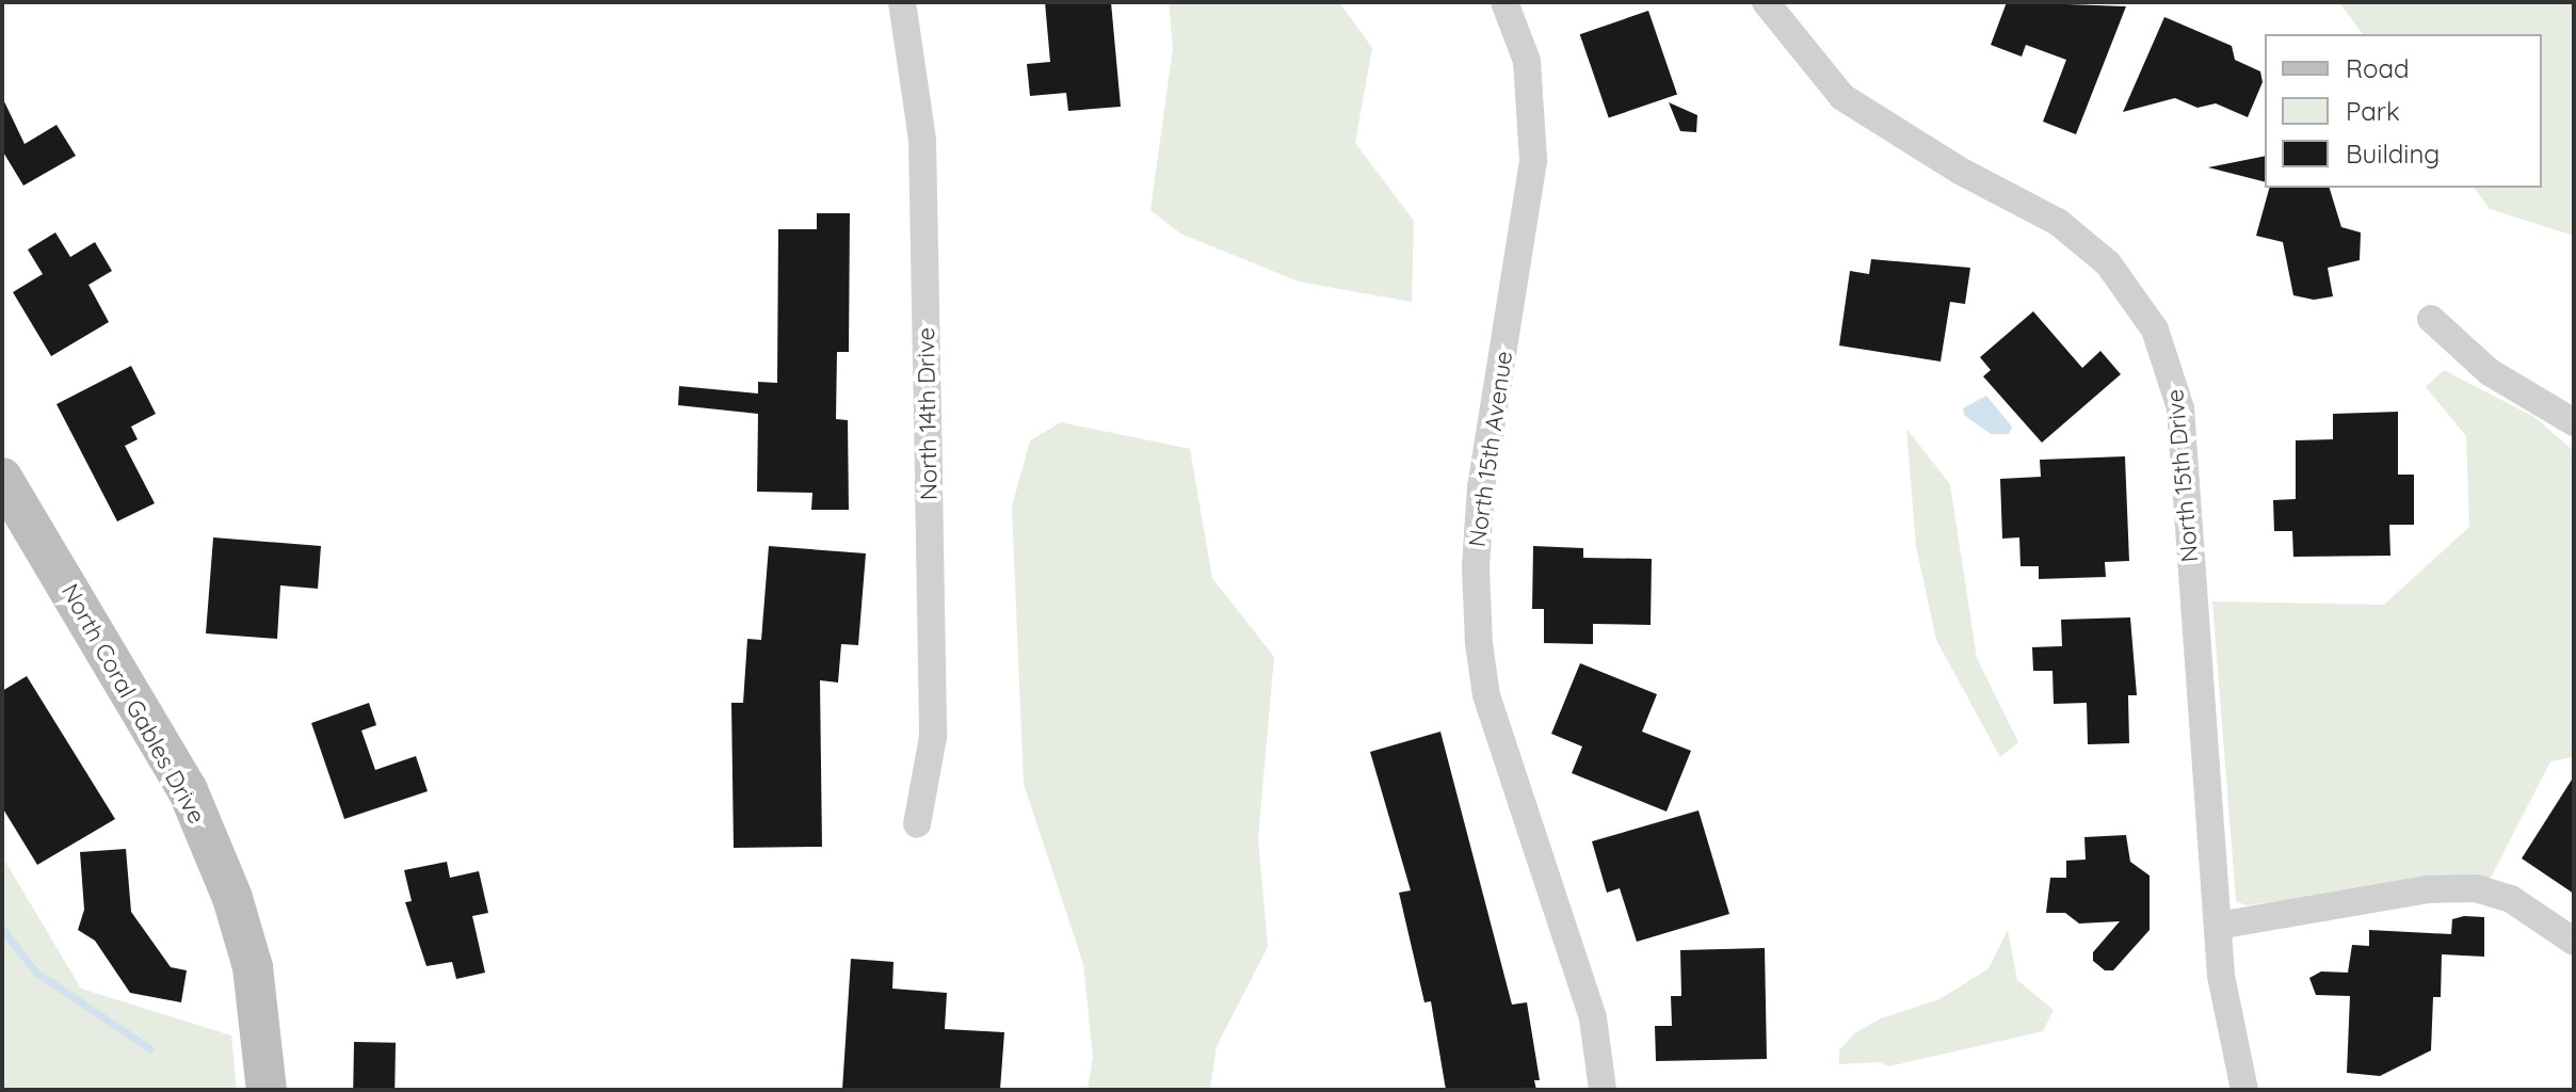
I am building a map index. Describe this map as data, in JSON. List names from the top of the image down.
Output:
{
  "streets": {
    "street": [
      "North 14th Drive",
      "North 15th Avenue",
      "North 15th Drive",
      "North Coral Gables Drive"
    ]
  },
  "legend": ["Road", "Park", "Building"]
}
